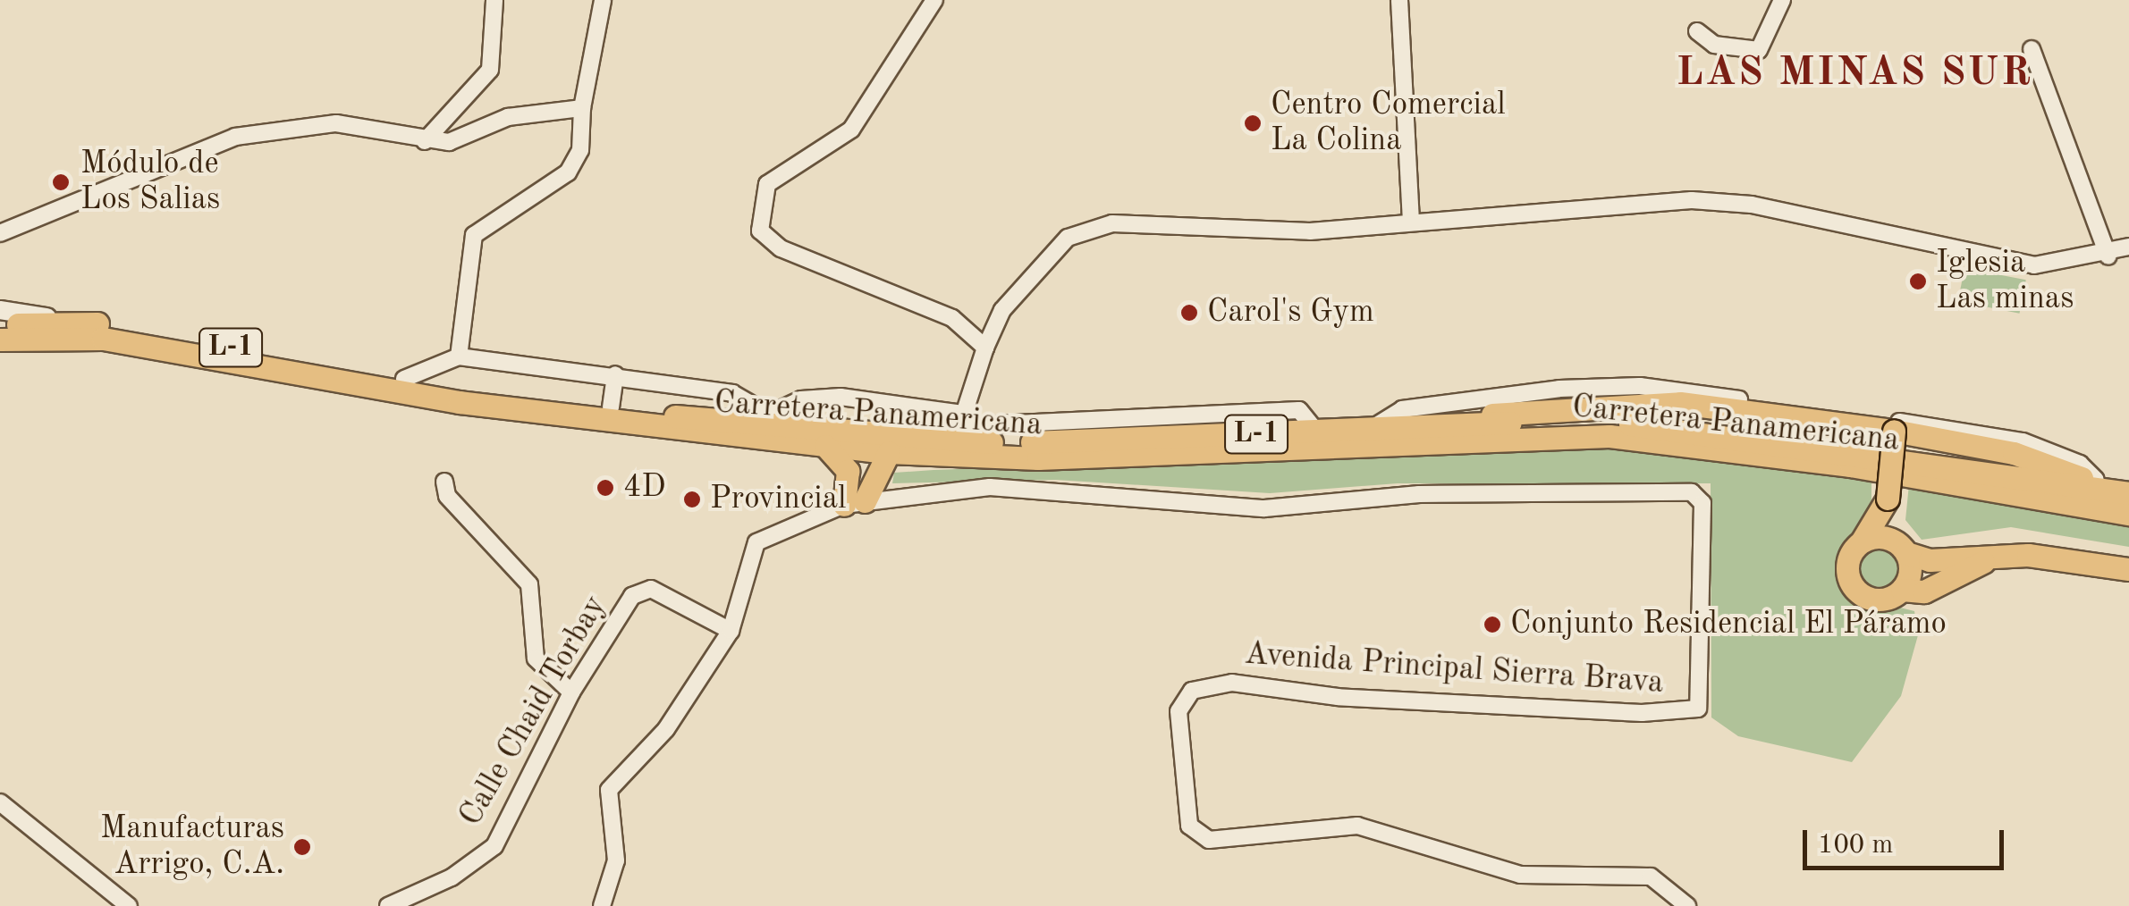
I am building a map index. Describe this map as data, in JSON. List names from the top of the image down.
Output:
{
  "streets": {
    "main road": ["L-1", "Carretera Panamericana"],
    "street": ["Avenida Principal Sierra Brava", "Calle Chaid Torbay"]
  },
  "crossings": [
    ["L-1", "Carretera Panamericana"]
  ],
  "districts": ["LAS MINAS SUR"],
  "places": [
    "Centro Comercial La Colina",
    "Módulo de Los Salias",
    "Iglesia Las minas",
    "Carol's Gym",
    "4D",
    "Provincial",
    "Conjunto Residencial El Páramo",
    "Manufacturas Arrigo, C.A."
  ],
  "scale_bar": "100 m"
}
